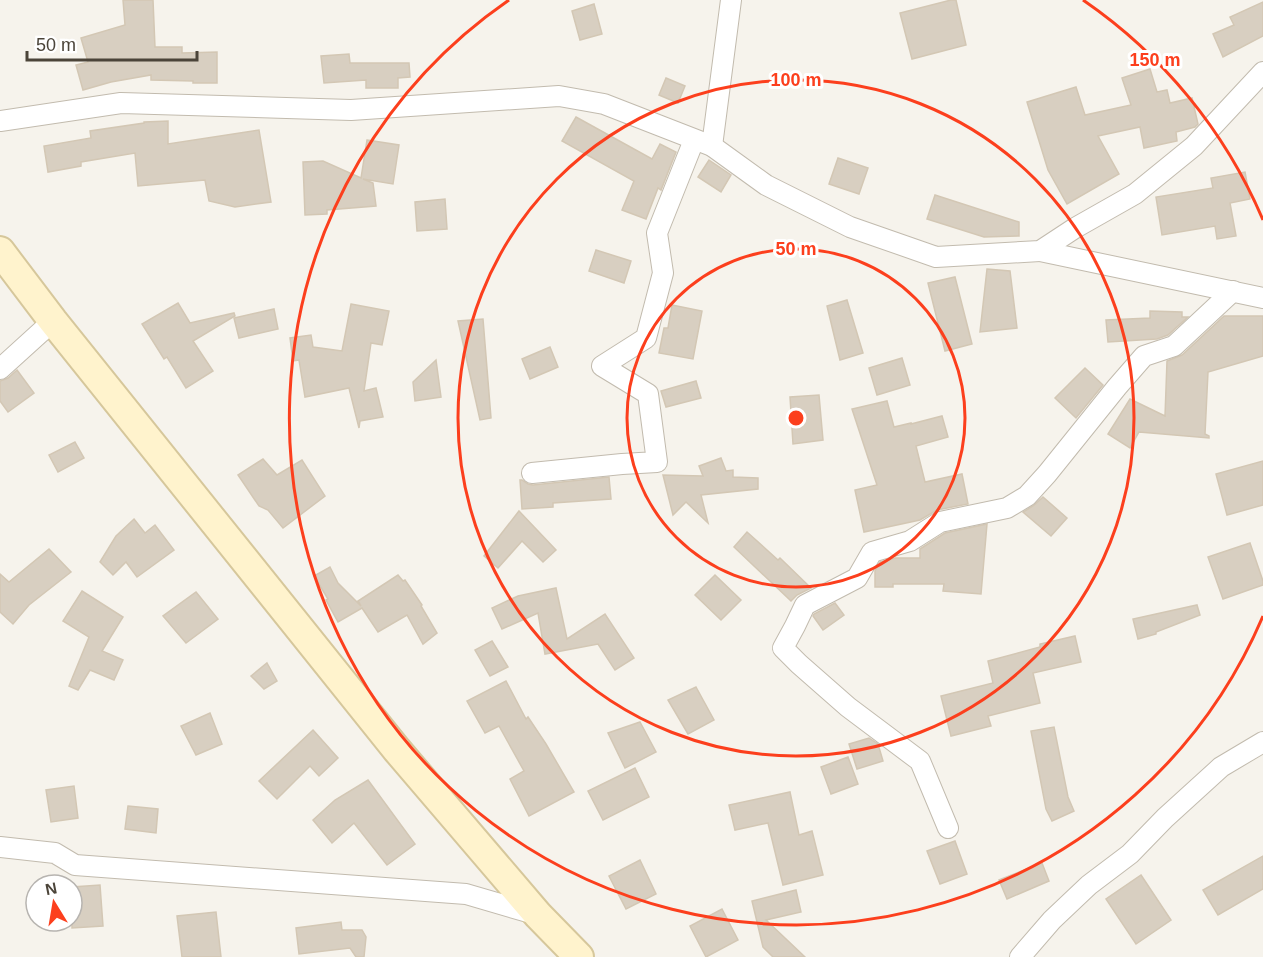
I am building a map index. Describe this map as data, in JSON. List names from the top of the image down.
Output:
{
  "scale_bar": "50 m",
  "north": "top",
  "rings": ["150 m", "100 m", "50 m"]
}
